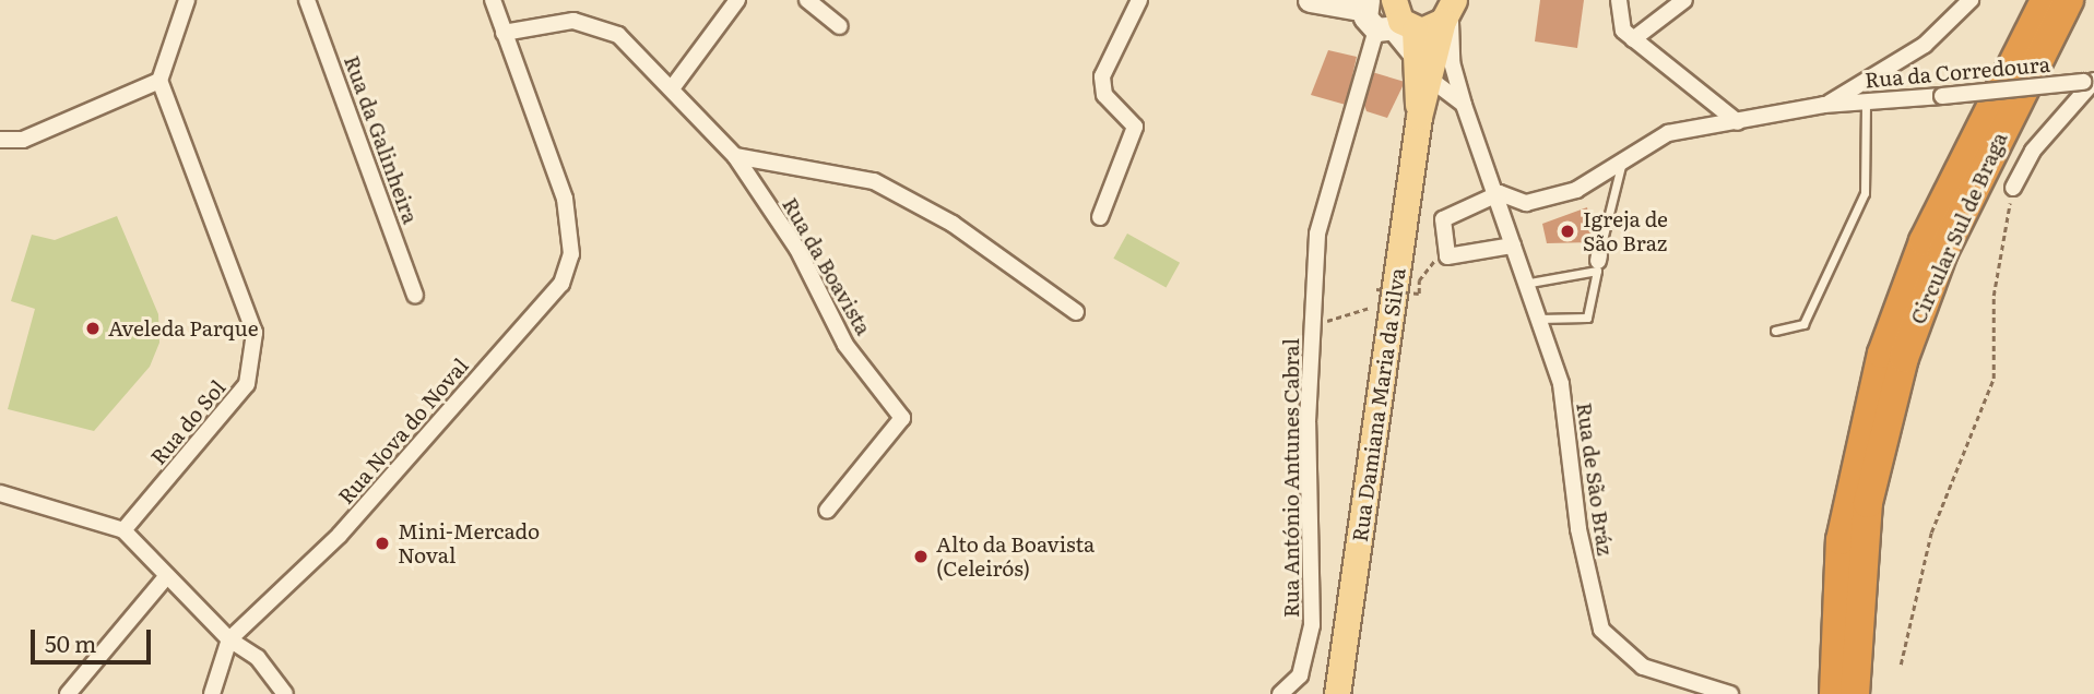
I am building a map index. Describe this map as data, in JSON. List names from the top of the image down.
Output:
{
  "streets": {
    "highway": ["Circular Sul de Braga"],
    "main road": ["Rua Damiana Maria da Silva"],
    "street": [
      "Rua da Corredoura",
      "Rua da Galinheira",
      "Rua da Boavista",
      "Rua do Sol",
      "Rua Nova do Noval",
      "Rua António Antunes Cabral",
      "Rua de São Bráz"
    ]
  },
  "crossings": [
    ["Rua da Boavista", "Rua Nova do Noval"],
    ["Rua Damiana Maria da Silva", "Rua António Antunes Cabral"],
    ["Rua Damiana Maria da Silva", "Rua de São Bráz"]
  ],
  "places": [
    "Igreja de São Braz",
    "Aveleda Parque",
    "Mini-Mercado Noval",
    "Alto da Boavista (Celeirós)"
  ],
  "scale_bar": "50 m"
}
